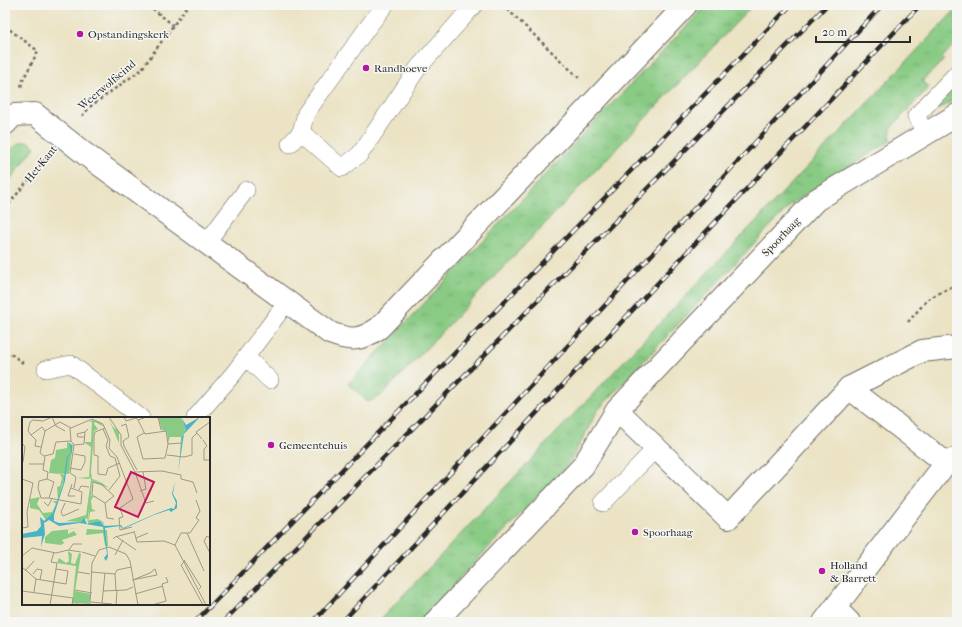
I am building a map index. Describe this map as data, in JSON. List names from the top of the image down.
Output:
{
  "streets": {
    "street": ["Het Kant", "Spoorhaag"],
    "path": ["Weerwolfseind"]
  },
  "crossings": [
    ["Weerwolfseind", "Het Kant"]
  ],
  "places": [
    "Opstandingskerk",
    "Randhoeve",
    "Gemeentehuis",
    "Spoorhaag",
    "Holland & Barrett"
  ],
  "scale_bar": "20 m"
}
